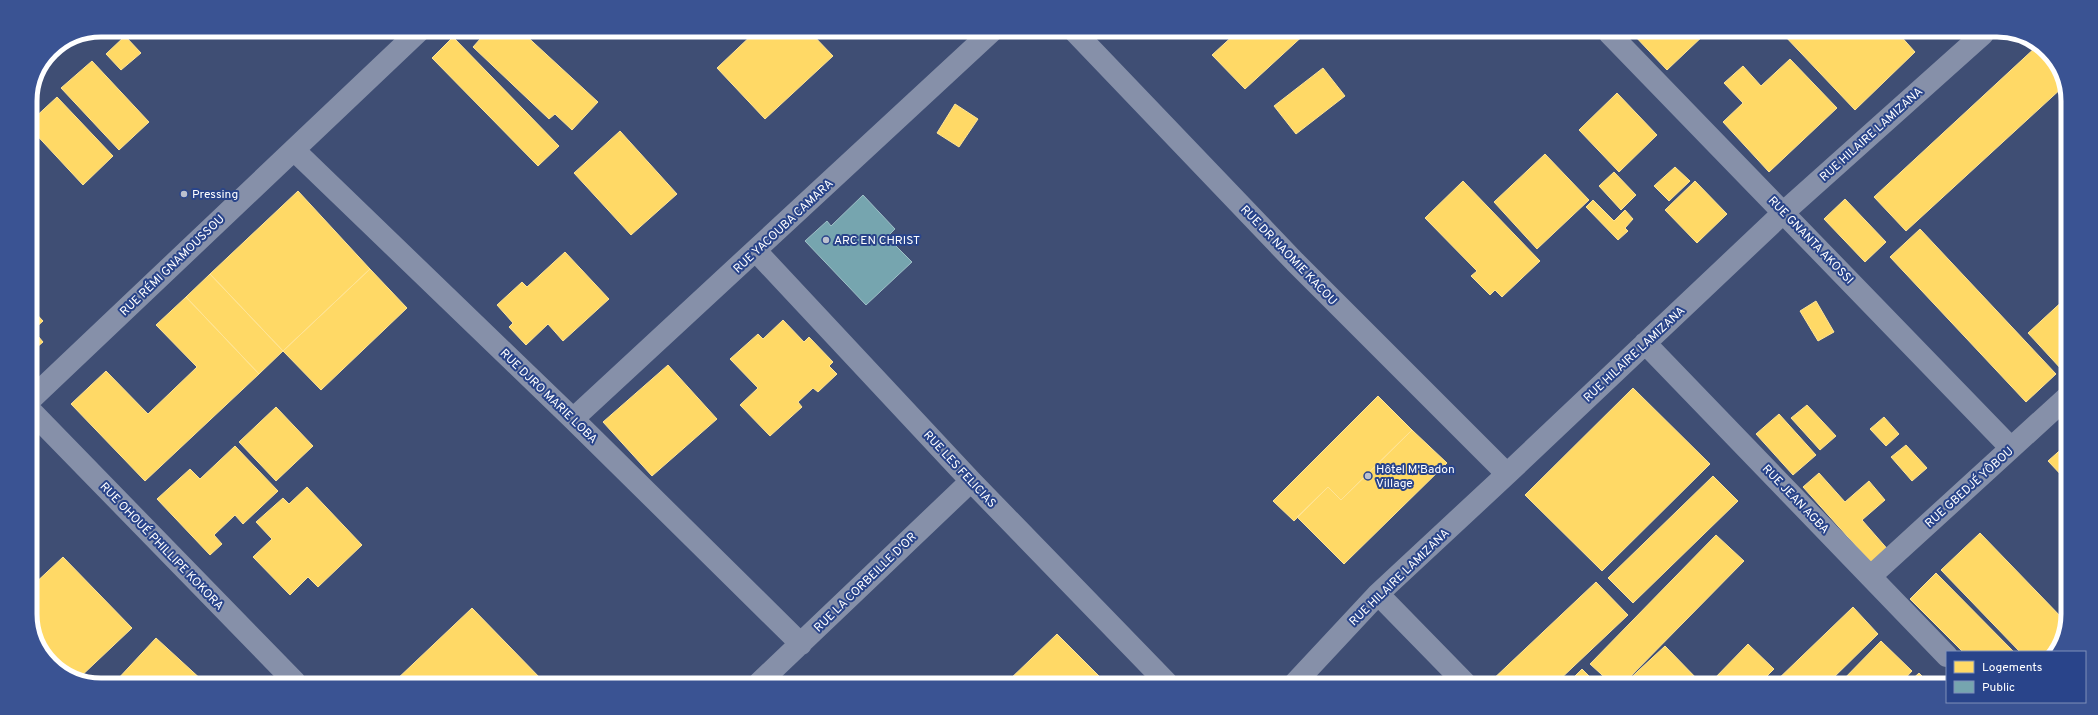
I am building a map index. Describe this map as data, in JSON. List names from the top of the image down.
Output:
{
  "streets": {
    "street": [
      "RUE HILAIRE LAMIZANA",
      "RUE YACOUBA CAMARA",
      "RUE GNANTA AKOSSI",
      "RUE DR NAOMIE KACOU",
      "RUE RÉMI GNAMOUSSOU",
      "RUE DJRO MARIE LOBA",
      "RUE LES FELICIAS",
      "RUE GBEDJÉ YÔBOU",
      "RUE JEAN AGBA",
      "RUE OHOUÉ PHILLIPE KOKORA",
      "RUE LA CORBEILLE D'OR"
    ]
  },
  "crossings": [
    ["RUE HILAIRE LAMIZANA", "RUE GNANTA AKOSSI"],
    ["RUE HILAIRE LAMIZANA", "RUE DR NAOMIE KACOU"],
    ["RUE HILAIRE LAMIZANA", "RUE JEAN AGBA"],
    ["RUE YACOUBA CAMARA", "RUE DJRO MARIE LOBA"],
    ["RUE YACOUBA CAMARA", "RUE LES FELICIAS"],
    ["RUE GNANTA AKOSSI", "RUE GBEDJÉ YÔBOU"],
    ["RUE RÉMI GNAMOUSSOU", "RUE DJRO MARIE LOBA"],
    ["RUE DJRO MARIE LOBA", "RUE LA CORBEILLE D'OR"],
    ["RUE LES FELICIAS", "RUE LA CORBEILLE D'OR"],
    ["RUE GBEDJÉ YÔBOU", "RUE JEAN AGBA"]
  ],
  "places": ["Pressing", "ARC EN CHRIST", "Hôtel M'Badon Village"],
  "legend": ["Logements", "Public"]
}
